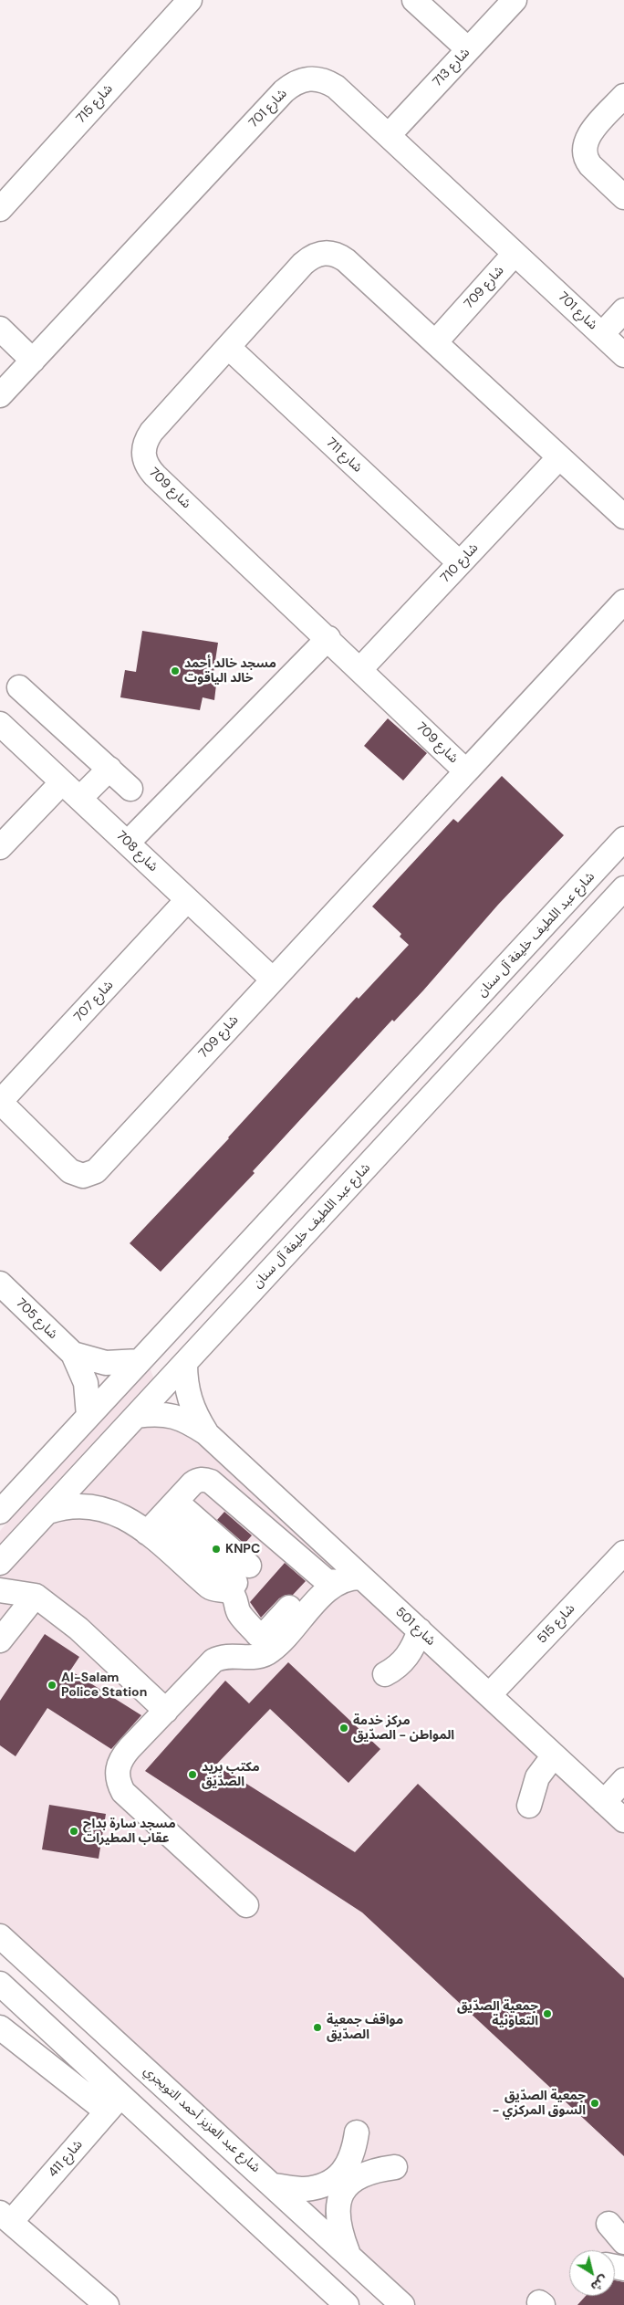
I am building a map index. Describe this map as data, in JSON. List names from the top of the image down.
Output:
{
  "streets": {
    "street": [
      "شارع 713",
      "شارع 715",
      "شارع 701",
      "شارع 709",
      "شارع 711",
      "شارع 710",
      "شارع 708",
      "شارع عبد اللطيف خليفة آل سنان",
      "شارع 707",
      "شارع 705",
      "شارع 515",
      "شارع 501",
      "شارع عبد العزيز أحمد التويجري",
      "شارع 411"
    ]
  },
  "crossings": [
    ["شارع 713", "شارع 701"],
    ["شارع 701", "شارع 709"],
    ["شارع 709", "شارع 711"],
    ["شارع 709", "شارع 710"],
    ["شارع 709", "شارع 708"],
    ["شارع 709", "شارع 707"],
    ["شارع 711", "شارع 710"],
    ["شارع 708", "شارع 707"],
    ["شارع عبد اللطيف خليفة آل سنان", "شارع 705"],
    ["شارع عبد اللطيف خليفة آل سنان", "شارع 501"],
    ["شارع 515", "شارع 501"]
  ],
  "places": [
    "مسجد خالد أحمد خالد الياقوت",
    "KNPC",
    "Al-Salam Police Station",
    "مركز خدمة المواطن - الصدّيق",
    "مكتب بريد الصدّيق",
    "مسجد سارة بداح عقاب المطيرات",
    "جمعية الصدّيق التعاونية",
    "مواقف جمعية الصدّيق",
    "جمعية الصدّيق - السوق المركزي"
  ],
  "north": "bottom right"
}
